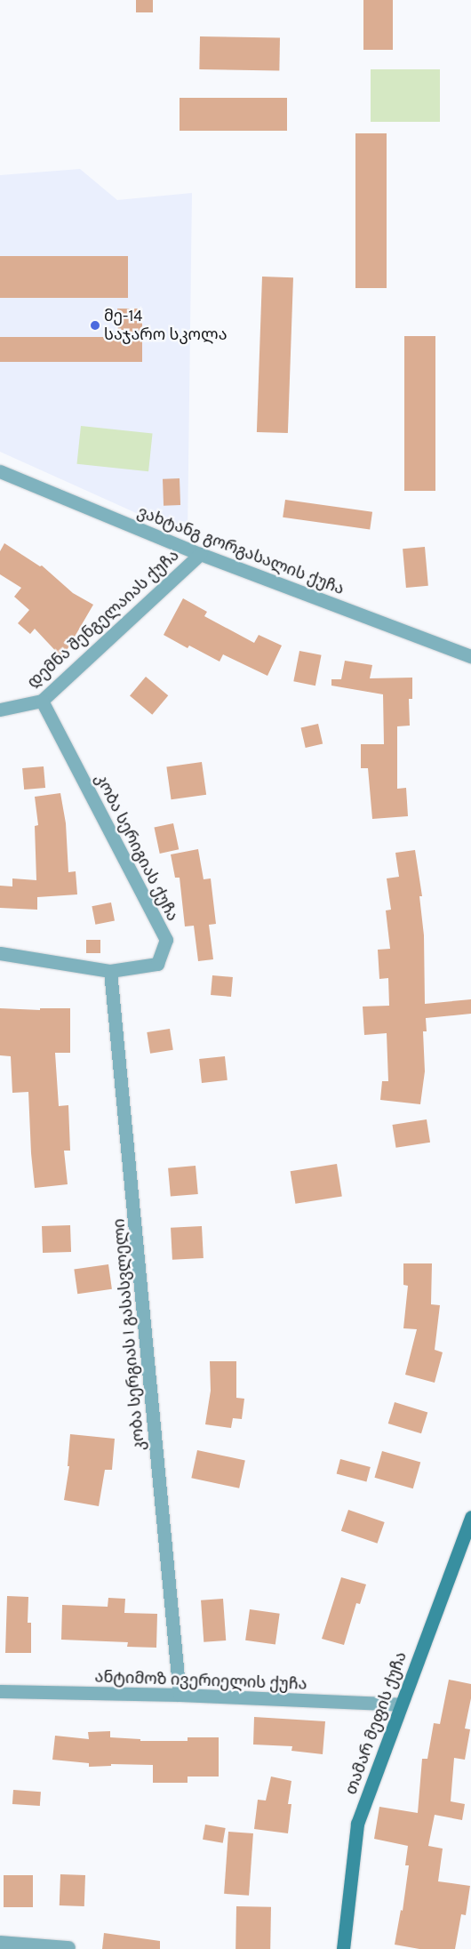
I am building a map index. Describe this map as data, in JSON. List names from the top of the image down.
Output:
{
  "streets": {
    "street": [
      "ვახტანგ გორგასალის ქუჩა",
      "დემნა შენგელაიას ქუჩა",
      "კობა სერიგიას ქუჩა",
      "კობა სერგიას I გასასვლელი",
      "ანტიმოზ ივერიელის ქუჩა",
      "თამარ მეფის ქუჩა"
    ]
  },
  "crossings": [
    ["ვახტანგ გორგასალის ქუჩა", "დემნა შენგელაიას ქუჩა"],
    ["დემნა შენგელაიას ქუჩა", "კობა სერიგიას ქუჩა"],
    ["კობა სერიგიას ქუჩა", "კობა სერგიას I გასასვლელი"],
    ["კობა სერგიას I გასასვლელი", "ანტიმოზ ივერიელის ქუჩა"],
    ["ანტიმოზ ივერიელის ქუჩა", "თამარ მეფის ქუჩა"]
  ],
  "places": ["მე-14 საჯარო სკოლა"]
}
